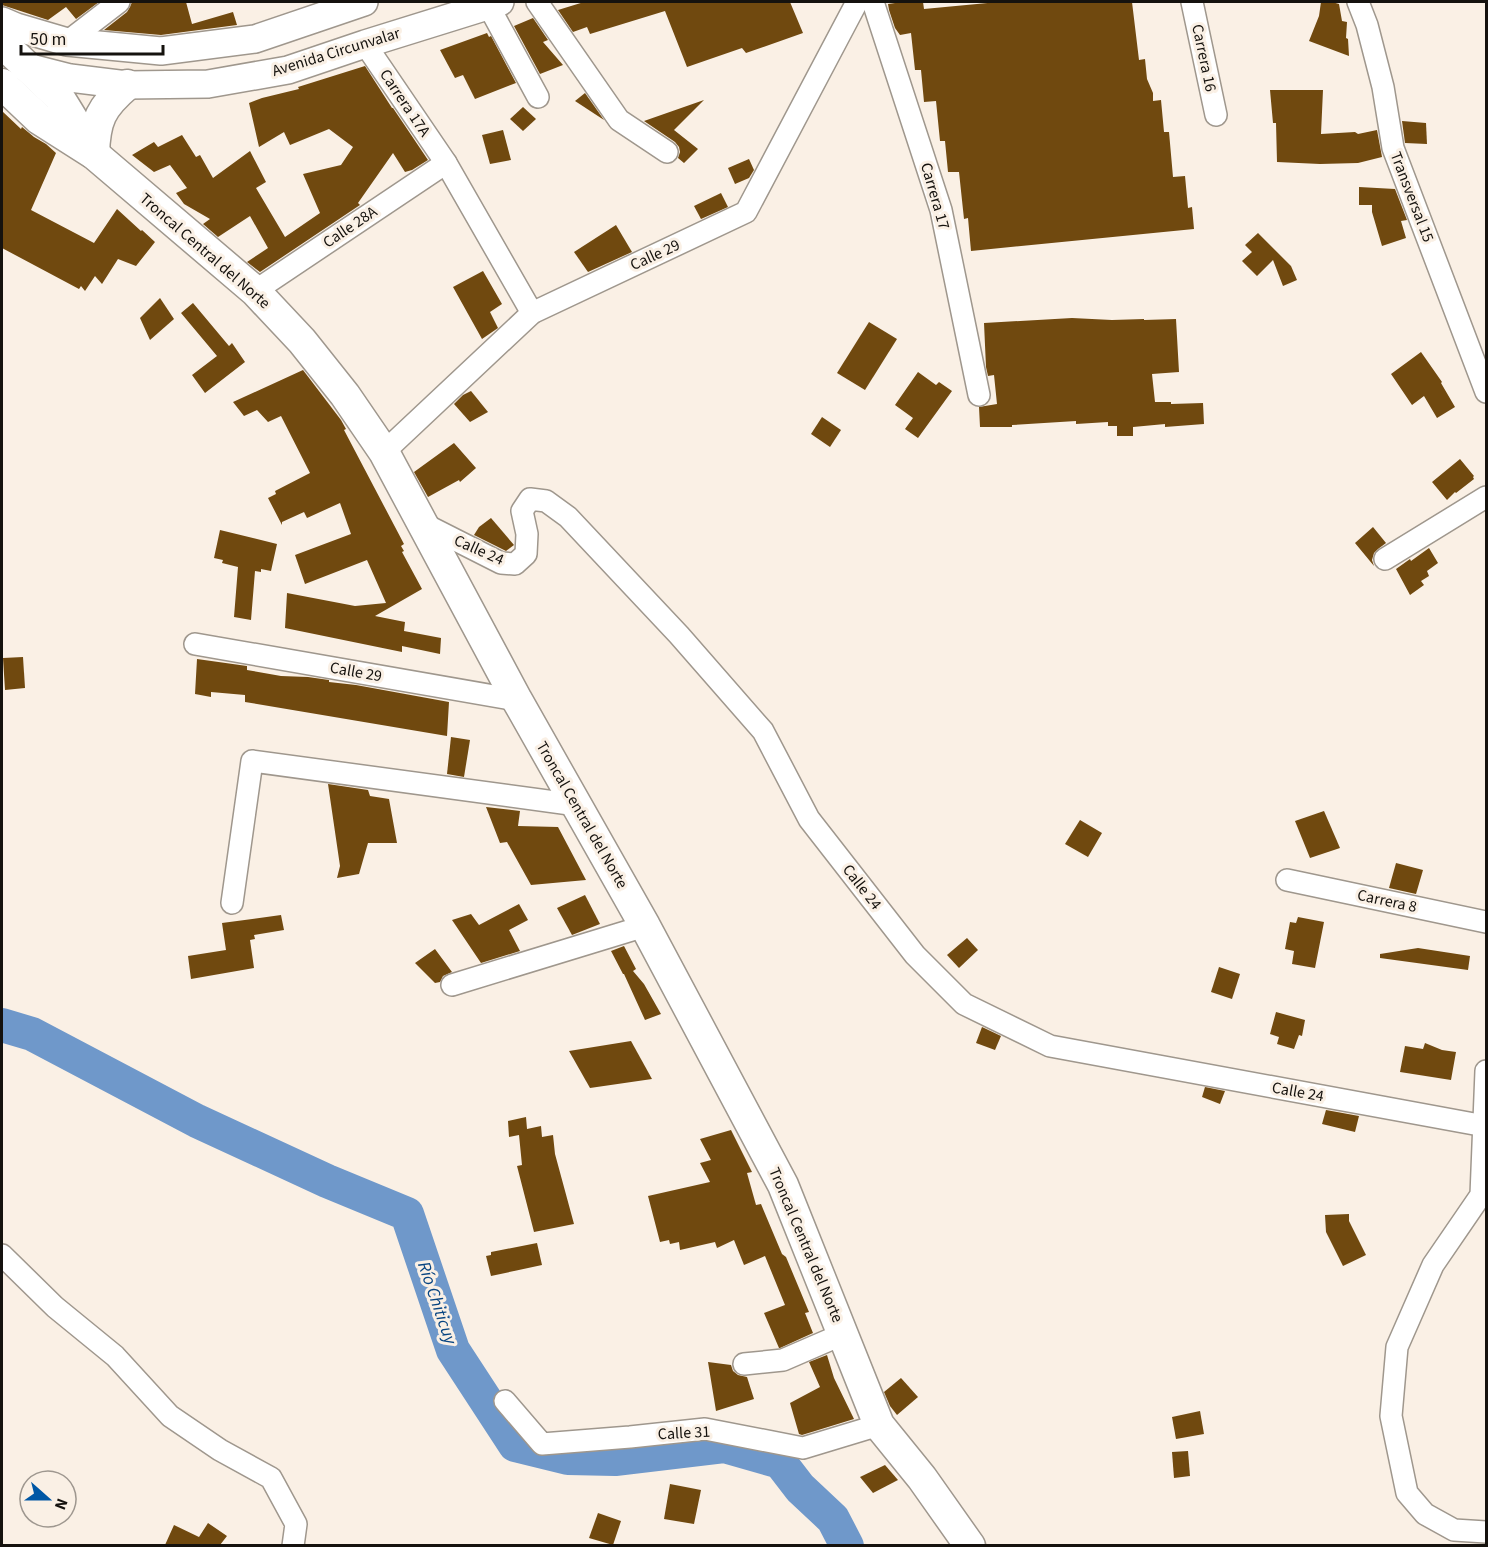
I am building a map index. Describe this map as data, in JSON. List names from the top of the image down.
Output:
{
  "streets": {
    "highway": ["Avenida Circunvalar", "Troncal Central del Norte"],
    "street": [
      "Carrera 16",
      "Carrera 17A",
      "Carrera 17",
      "Transversal 15",
      "Calle 28A",
      "Calle 29",
      "Calle 24",
      "Carrera 8",
      "Calle 31"
    ]
  },
  "crossings": [
    ["Avenida Circunvalar", "Carrera 17A"],
    ["Avenida Circunvalar", "Troncal Central del Norte"],
    ["Carrera 17A", "Calle 28A"],
    ["Carrera 17A", "Calle 29"],
    ["Calle 28A", "Troncal Central del Norte"],
    ["Troncal Central del Norte", "Calle 29"],
    ["Troncal Central del Norte", "Calle 24"],
    ["Troncal Central del Norte", "Calle 31"]
  ],
  "water": ["Río Chiticuy"],
  "scale_bar": "50 m",
  "north": "right"
}
